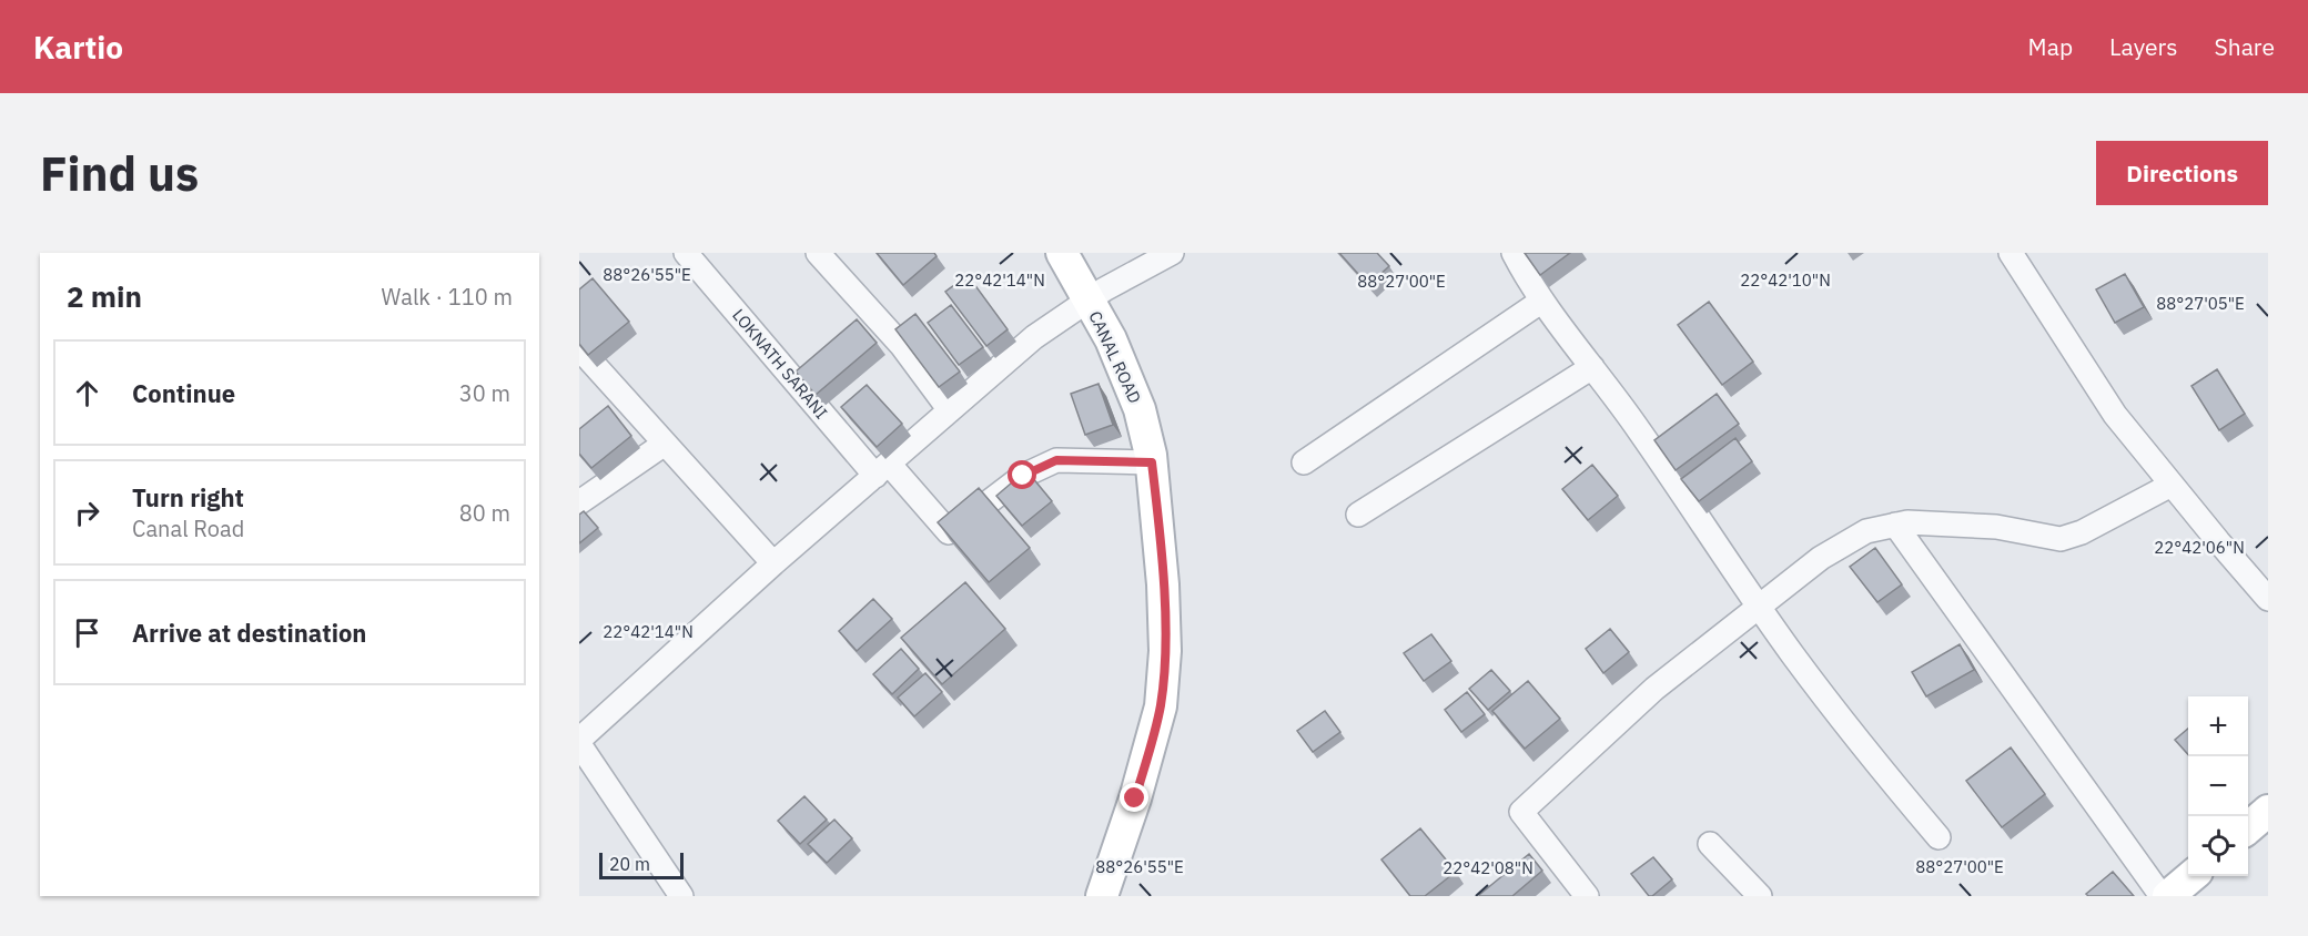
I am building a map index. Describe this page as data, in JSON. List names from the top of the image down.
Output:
{
  "streets": {
    "street": ["CANAL ROAD", "LOKNATH SARANI"]
  },
  "crossings": [
    ["CANAL ROAD", "LOKNATH SARANI"]
  ],
  "scale_bar": "20 m",
  "page": {
    "header": "Kartio",
    "nav": ["Map", "Layers", "Share"],
    "buttons": "Directions",
    "title": "Find us",
    "heading": ["2 min", "Walk · 110 m"],
    "list": [
      ["Continue", "30 m"],
      ["Turn right", "Canal Road", "80 m"],
      "Arrive at destination"
    ],
    "map_buttons": ["+", "−"],
    "scale": "20 m"
  },
  "coordinates": [
    "88°26'55\"E",
    "22°42'14\"N",
    "22°42'10\"N",
    "88°27'00\"E",
    "88°27'05\"E",
    "22°42'06\"N",
    "22°42'08\"N"
  ]
}
